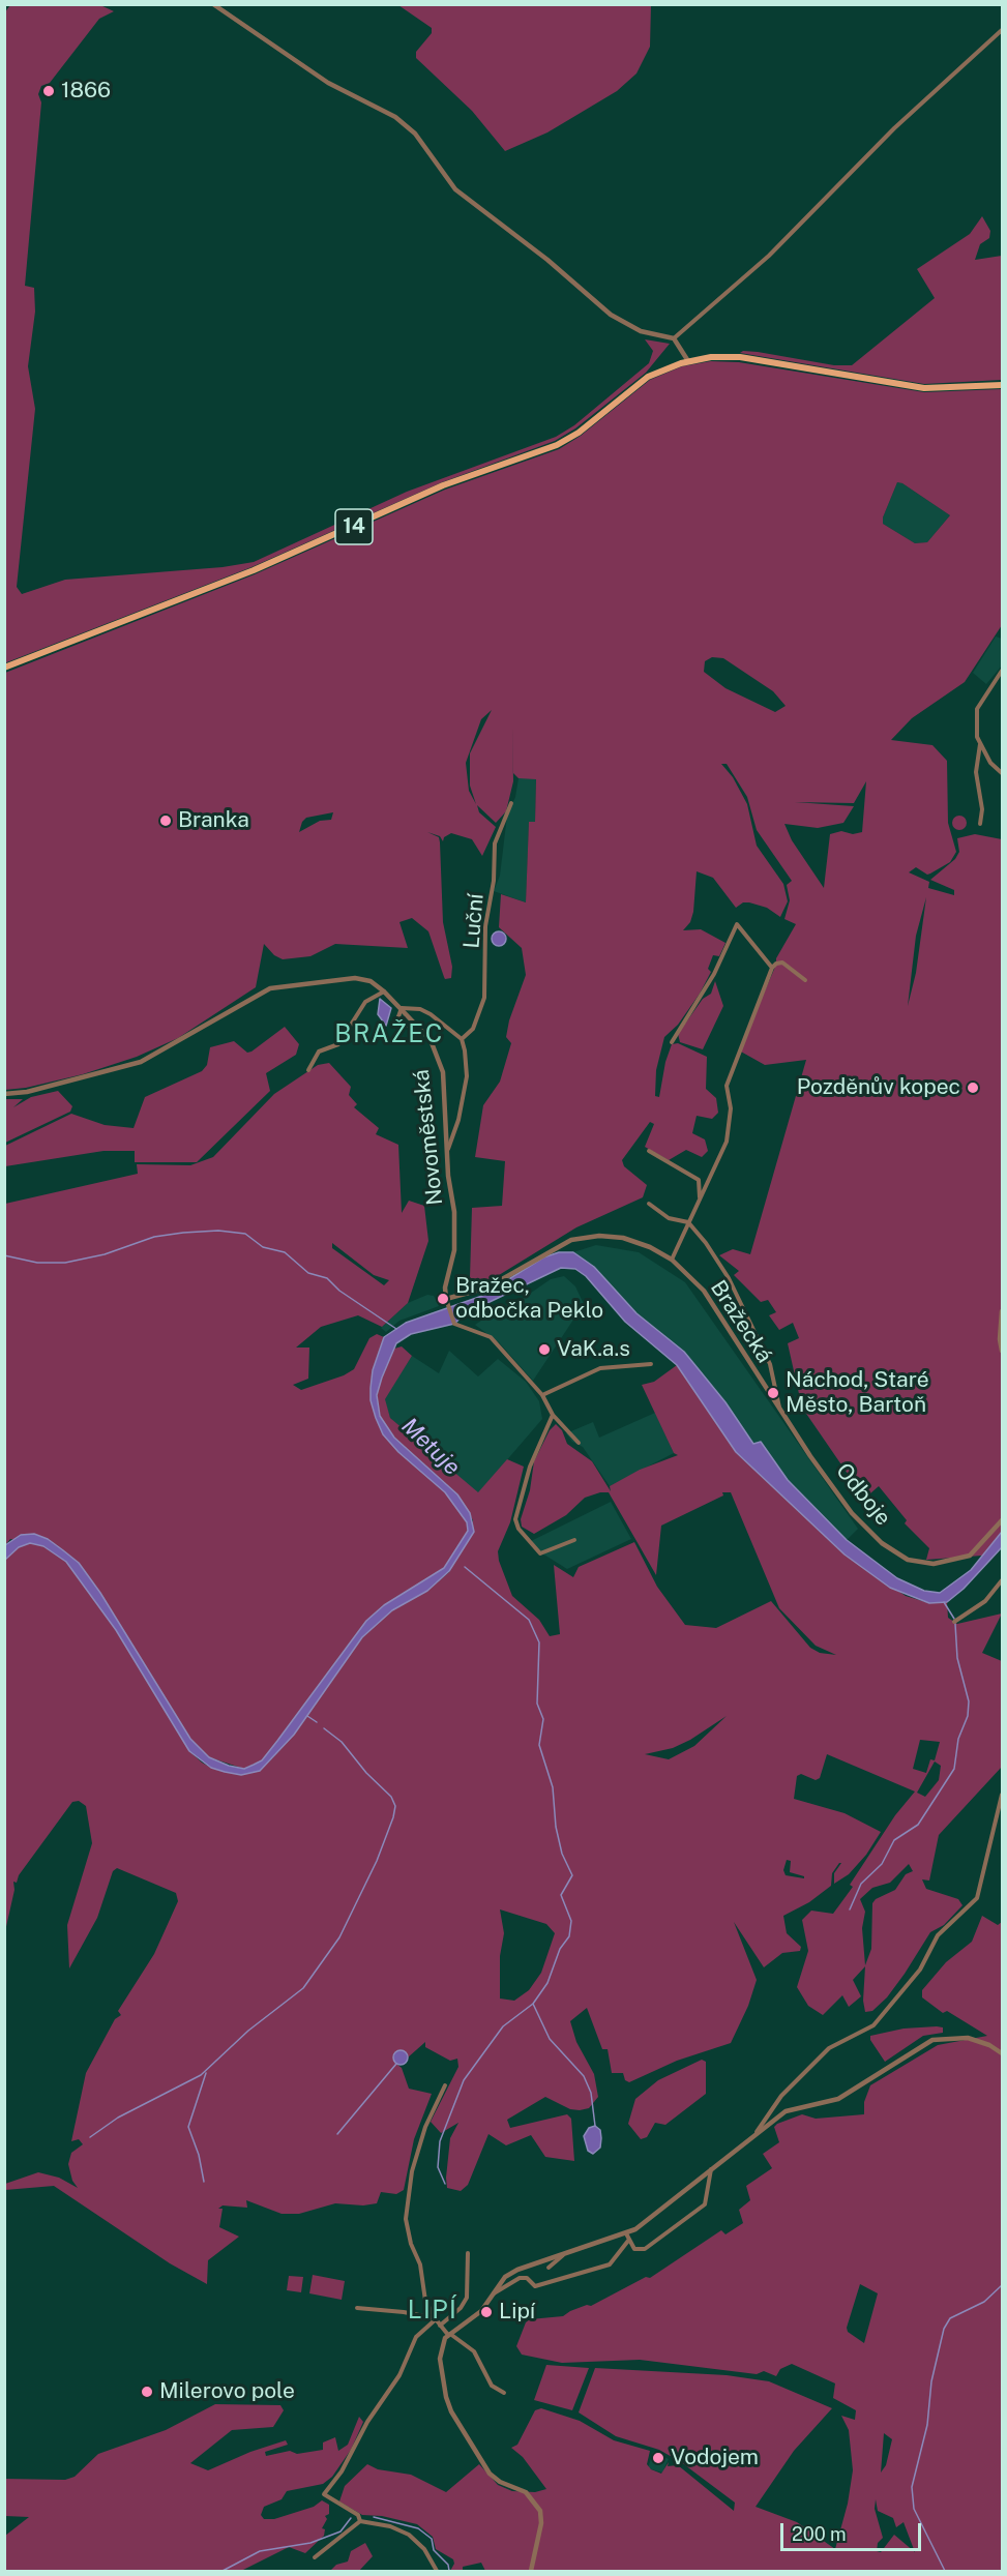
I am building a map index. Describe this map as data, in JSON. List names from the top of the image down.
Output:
{
  "streets": {
    "main road": ["14"],
    "street": [
      "Luční",
      "Novoměstská",
      "Bražecká",
      "Odboje"
    ]
  },
  "crossings": [
    ["Novoměstská", "Bražecká"],
    ["Bražecká", "Odboje"]
  ],
  "districts": ["BRAŽEC", "LIPÍ"],
  "water": ["Metuje"],
  "places": [
    "1866",
    "Branka",
    "Pozděnův kopec",
    "Bražec, odbočka Peklo",
    "VaK.a.s",
    "Náchod, Staré Město, Bartoň",
    "Lipí",
    "Milerovo pole",
    "Vodojem"
  ],
  "scale_bar": "200 m"
}
